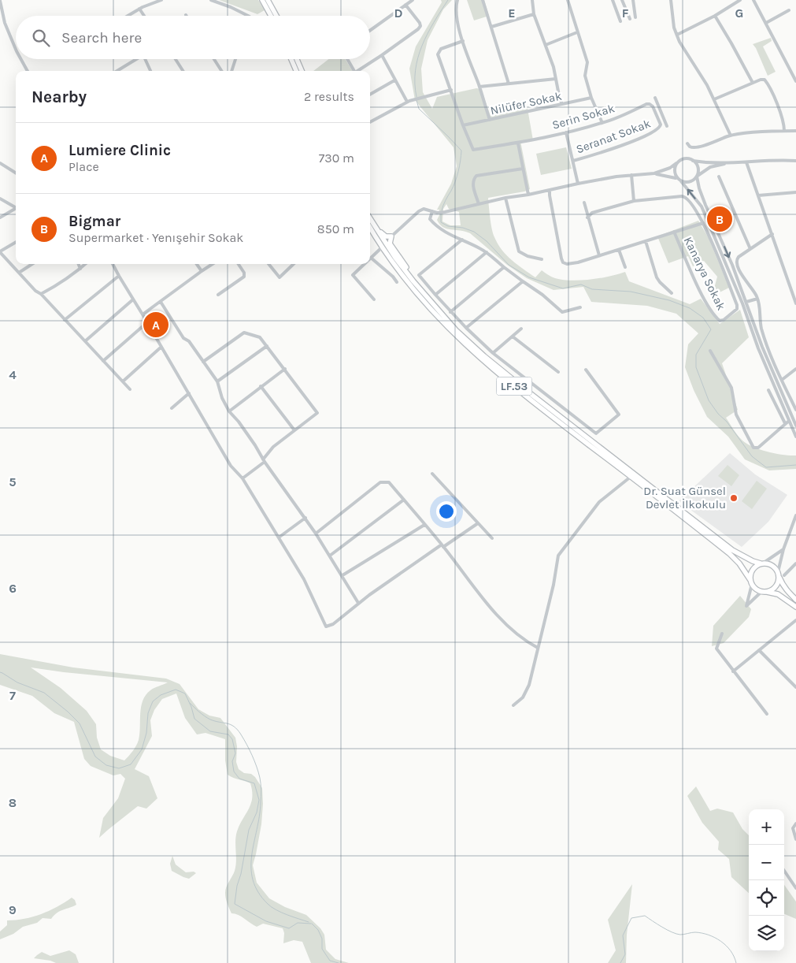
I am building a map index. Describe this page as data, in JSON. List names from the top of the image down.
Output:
{
  "streets": {
    "highway": ["LF.53"],
    "street": [
      "Nilüfer Sokak",
      "Serin Sokak",
      "Seranat Sokak",
      "Kanarya Sokak"
    ]
  },
  "crossings": [
    ["Nilüfer Sokak", "Serin Sokak"],
    ["Serin Sokak", "Seranat Sokak"]
  ],
  "places": ["Dr. Suat Günsel Devlet İlkokulu"],
  "page": {
    "search": "Search here",
    "heading": ["Nearby", "2 results"],
    "list": [
      {
        "mark": "A",
        "name": "Lumiere Clinic",
        "note": "Place",
        "value": "730 m"
      },
      {
        "mark": "B",
        "name": "Bigmar",
        "note": "Supermarket · Yenışehir Sokak",
        "value": "850 m"
      }
    ],
    "pins": ["B", "A"],
    "map_buttons": ["+", "−"]
  },
  "grid": {
    "columns": [
      "D",
      "E",
      "F",
      "G"
    ],
    "rows": [
      "4",
      "5",
      "6",
      "7",
      "8",
      "9"
    ]
  }
}
